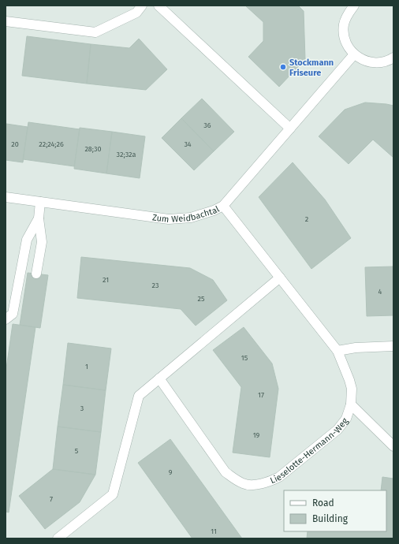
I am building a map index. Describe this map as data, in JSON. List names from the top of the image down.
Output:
{
  "streets": {
    "street": ["Zum Weidbachtal", "Lieselotte-Hermann-Weg"]
  },
  "crossings": [
    ["Zum Weidbachtal", "Lieselotte-Hermann-Weg"]
  ],
  "places": ["Stockmann Friseure"],
  "house_numbers": [
    "36",
    "20",
    "22;24;26",
    "34",
    "28;30",
    "32;32a",
    "2",
    "21",
    "23",
    "4",
    "25",
    "15",
    "1",
    "17",
    "3",
    "19",
    "5",
    "9",
    "7",
    "11"
  ],
  "legend": ["Road", "Building"]
}
